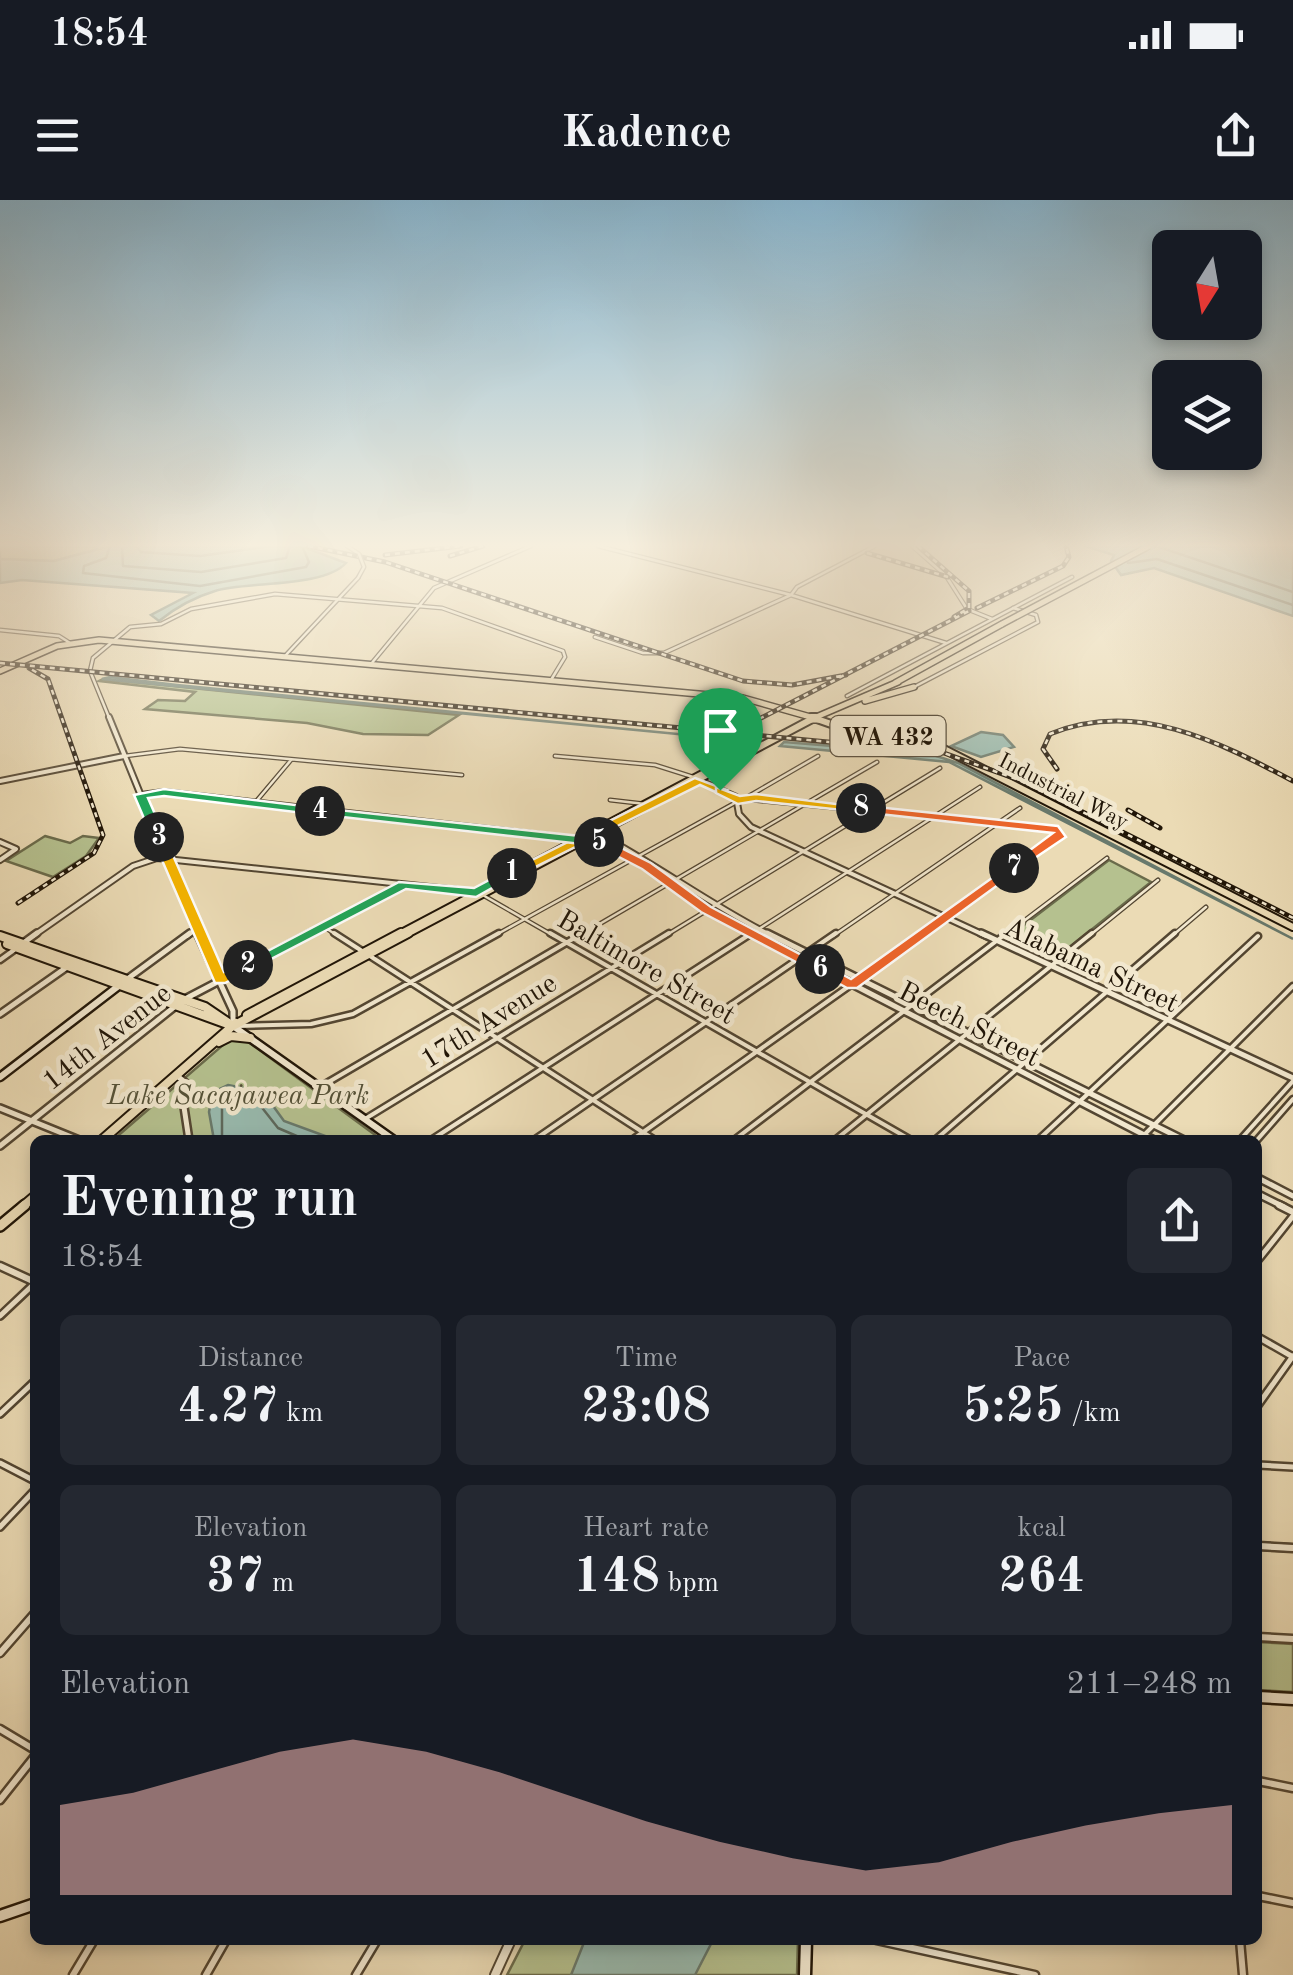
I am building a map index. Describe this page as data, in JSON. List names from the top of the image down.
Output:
{
  "streets": {
    "highway": ["WA 432"],
    "main road": ["Industrial Way"],
    "street": [
      "Alabama Street",
      "Baltimore Street",
      "17th Avenue",
      "Beech Street",
      "14th Avenue"
    ]
  },
  "crossings": [
    ["WA 432", "Industrial Way"],
    ["Alabama Street", "17th Avenue"],
    ["Baltimore Street", "17th Avenue"],
    ["Baltimore Street", "14th Avenue"],
    ["17th Avenue", "Beech Street"]
  ],
  "parks": ["Lake Sacajawea Park"],
  "north": "bottom",
  "page": {
    "status": "18:54",
    "header": "Kadence",
    "pins": [
      "8",
      "4",
      "3",
      "5",
      "7",
      "1",
      "2",
      "6"
    ],
    "heading": ["Evening run", "18:54"],
    "stats": [
      ["Distance", "4.27 km"],
      ["Time", "23:08"],
      ["Pace", "5:25 /km"],
      ["Elevation", "37 m"],
      ["Heart rate", "148 bpm"],
      ["kcal", "264"]
    ],
    "chart": ["Elevation", "211–248 m"]
  }
}
